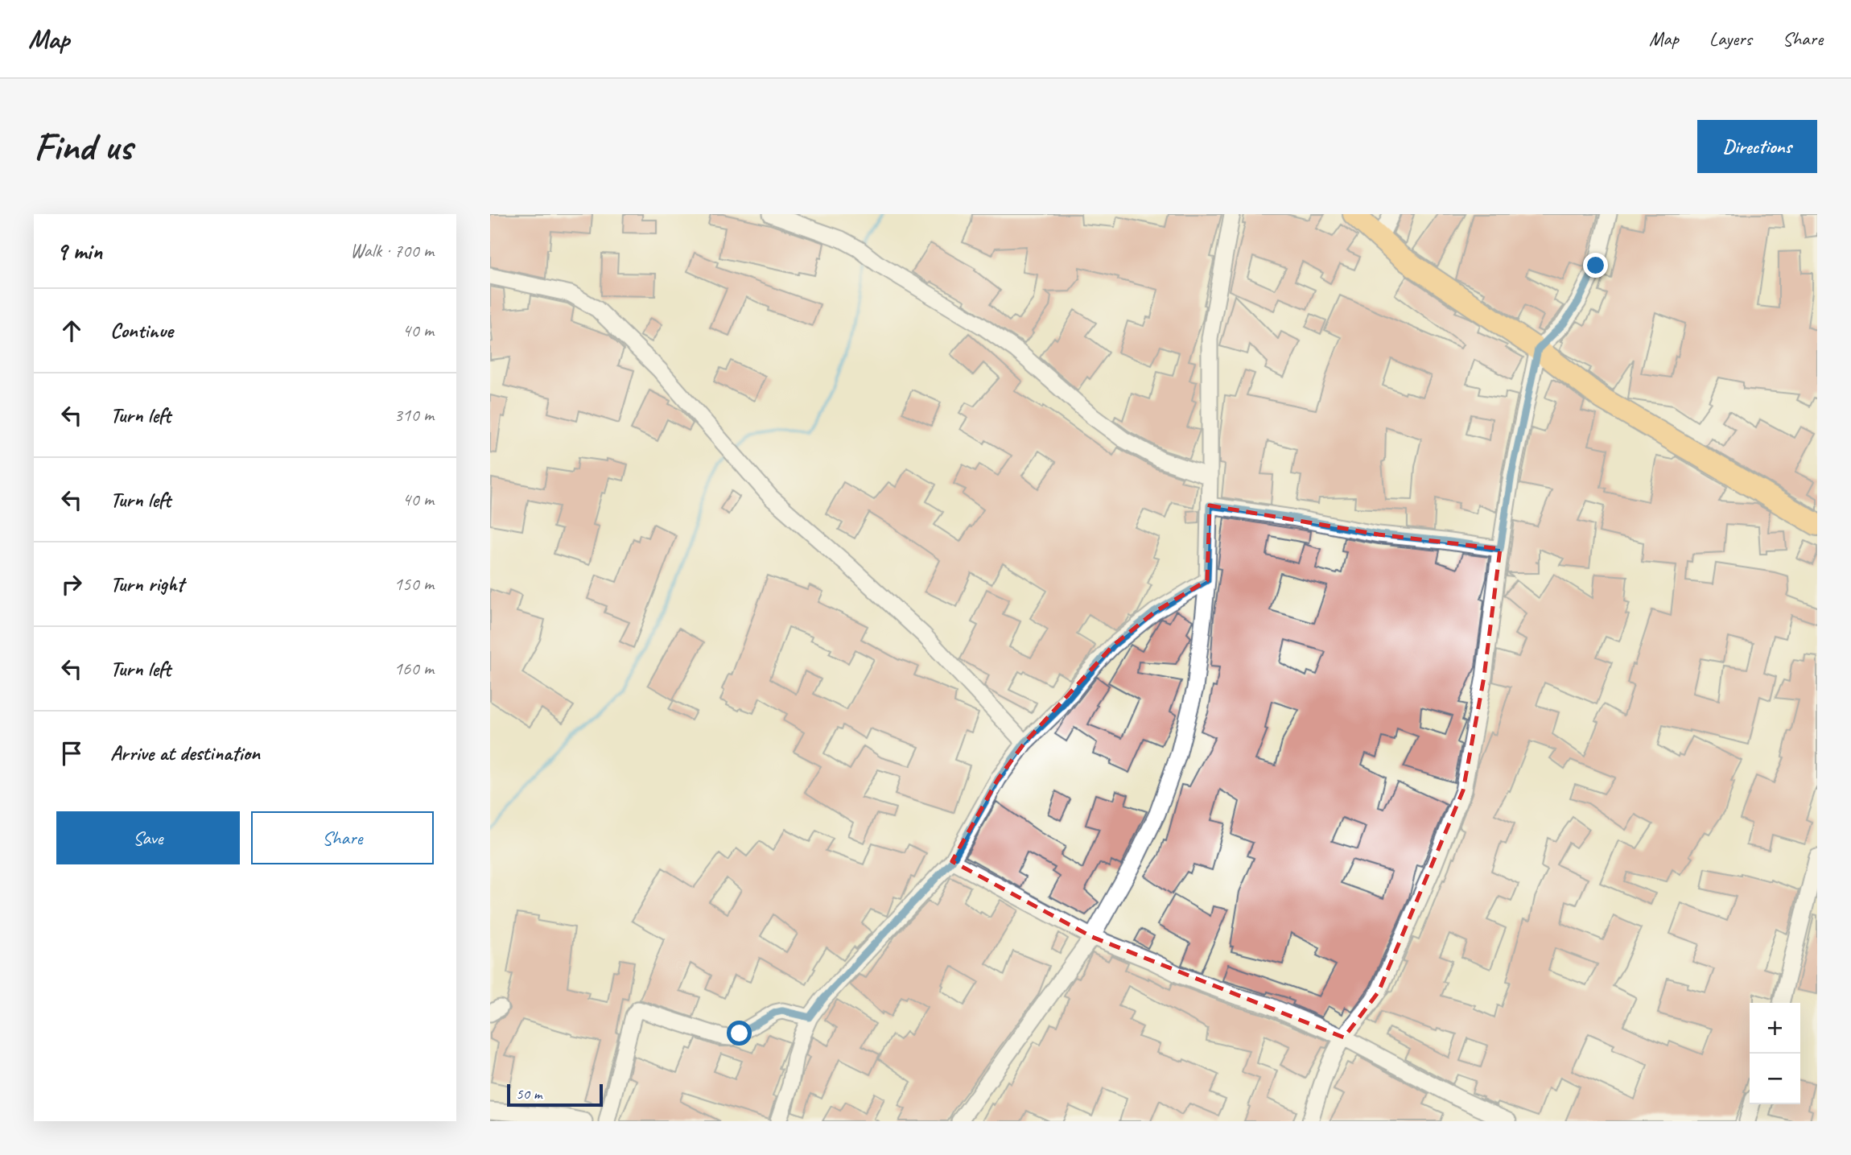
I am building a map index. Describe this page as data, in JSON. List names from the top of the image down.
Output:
{
  "scale_bar": "50 m",
  "page": {
    "header": "Map",
    "nav": ["Map", "Layers", "Share"],
    "buttons": [
      "Directions",
      ["Save", "Share"]
    ],
    "title": "Find us",
    "heading": ["9 min", "Walk · 700 m"],
    "list": [
      ["Continue", "40 m"],
      ["Turn left", "310 m"],
      ["Turn left", "40 m"],
      ["Turn right", "150 m"],
      ["Turn left", "160 m"],
      "Arrive at destination"
    ],
    "map_buttons": ["+", "−"],
    "scale": "50 m"
  }
}
